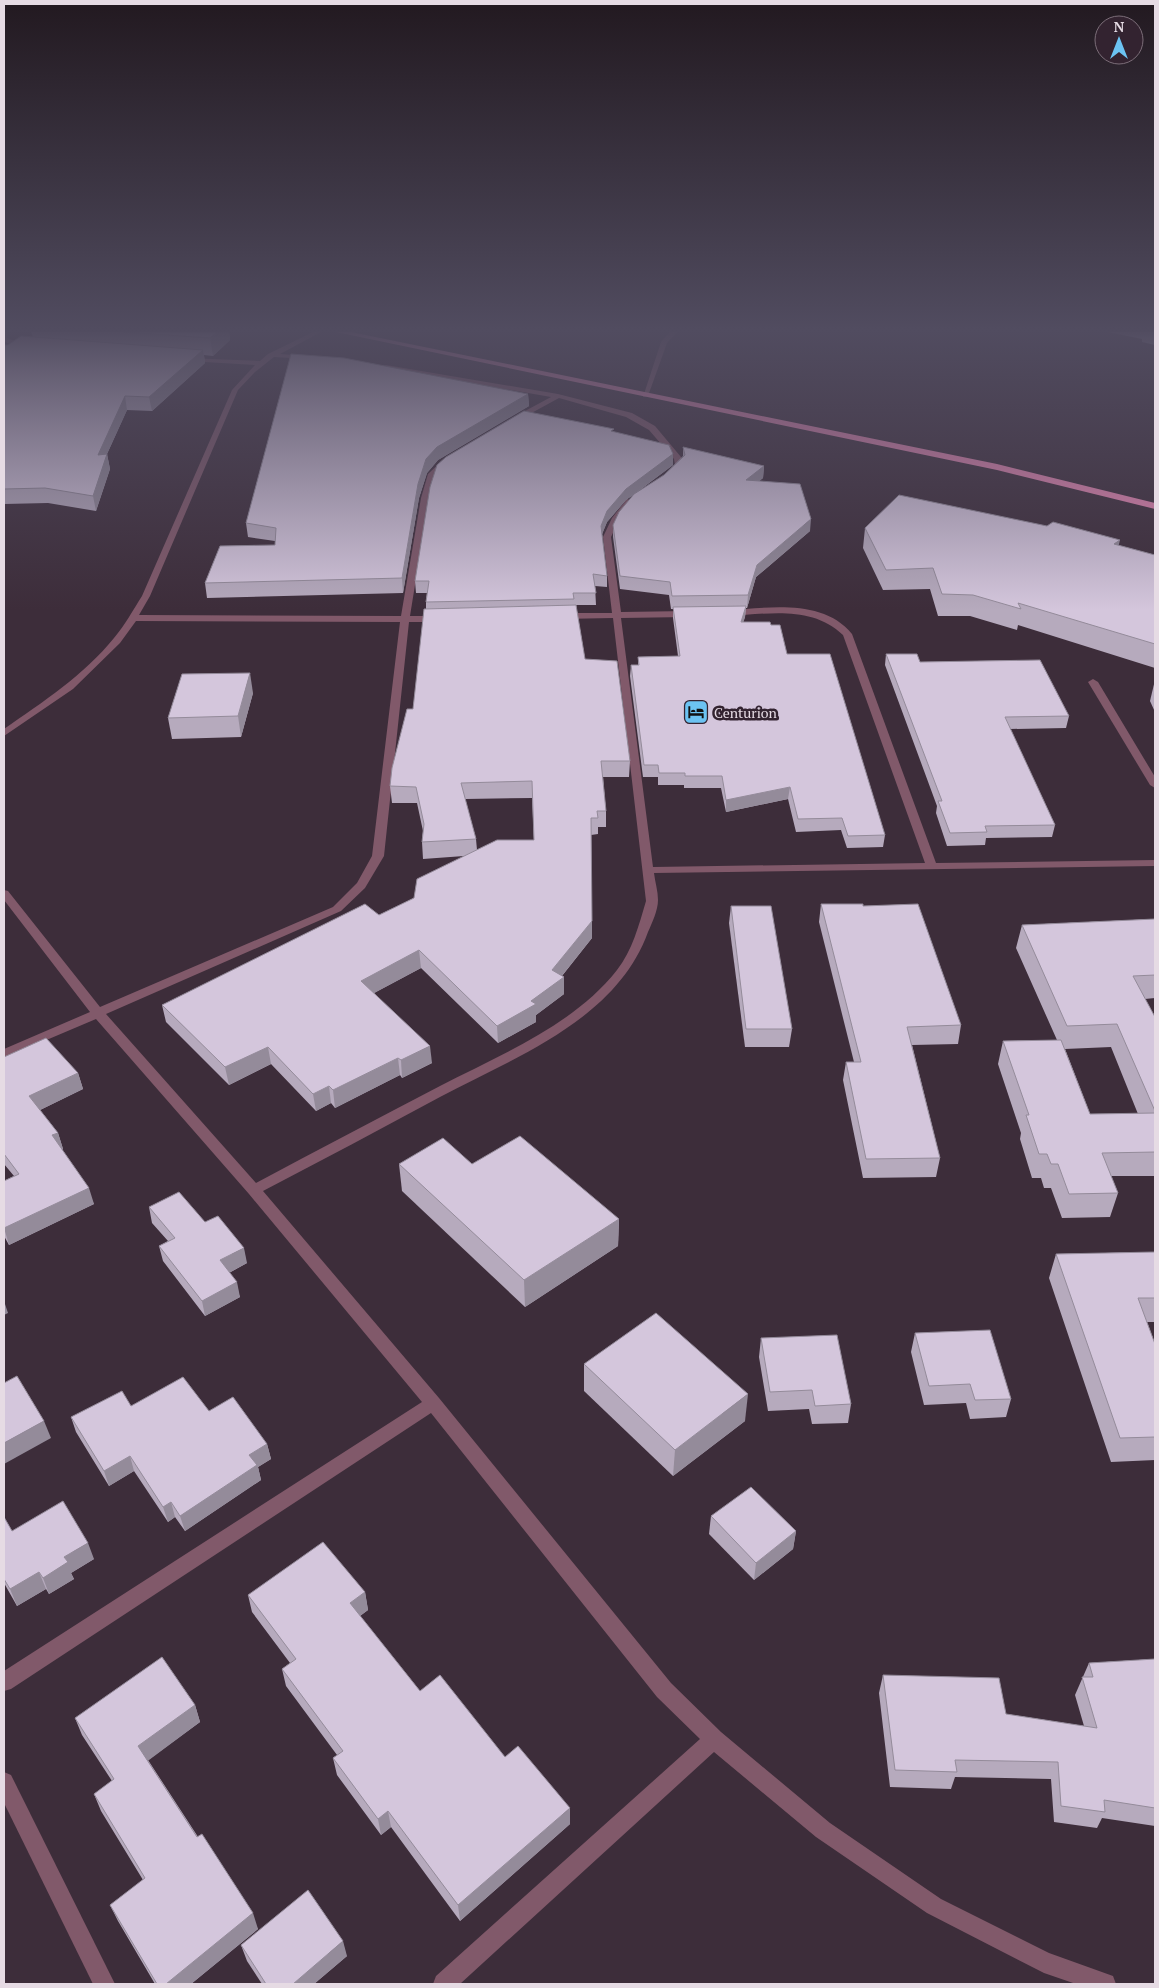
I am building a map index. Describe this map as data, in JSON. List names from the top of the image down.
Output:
{
  "places": {
    "hotel": ["Centurion"]
  },
  "north": "top"
}
